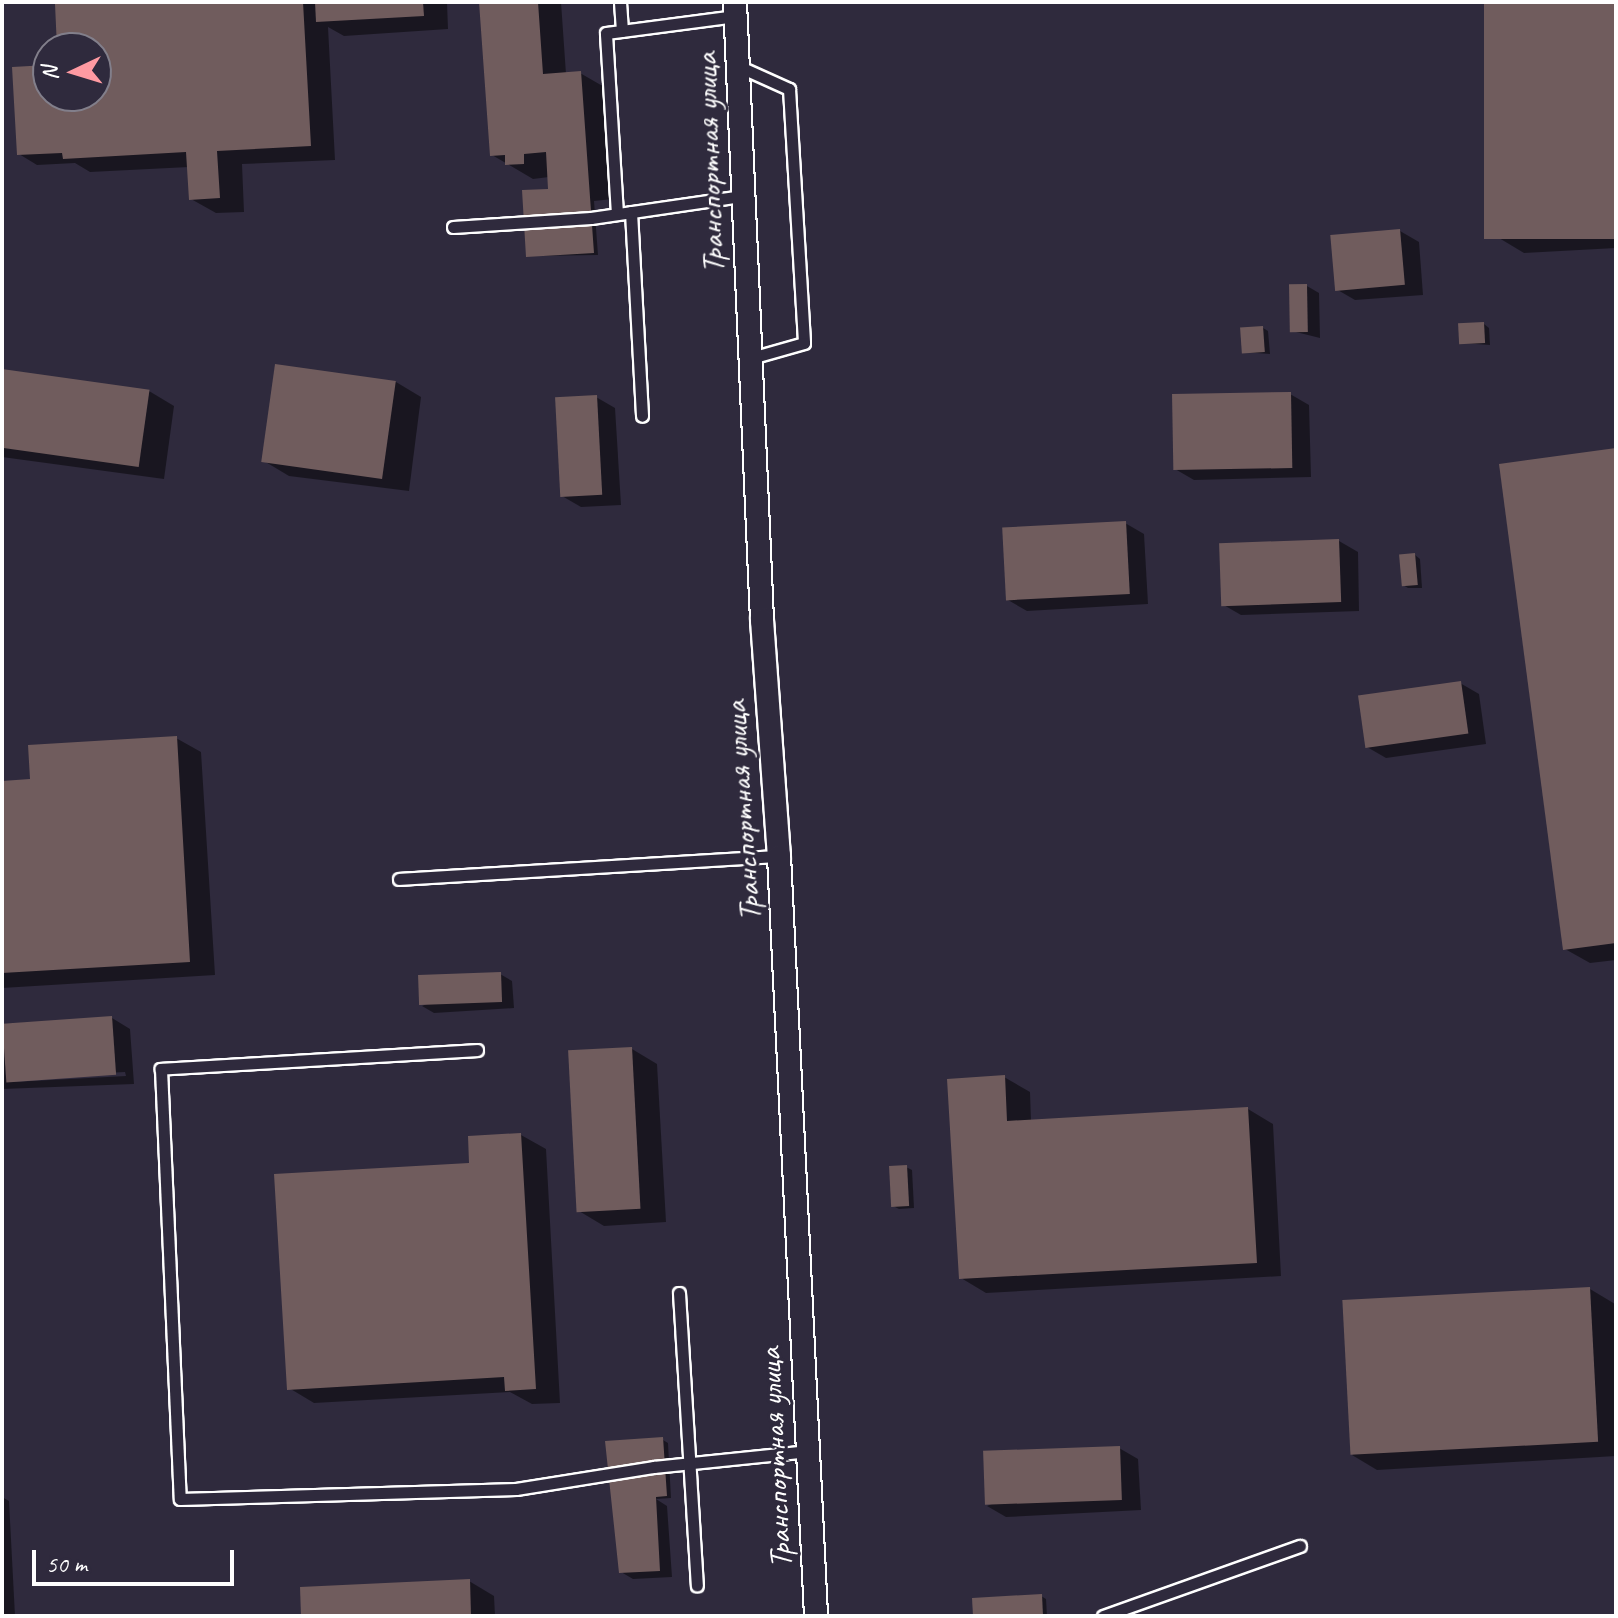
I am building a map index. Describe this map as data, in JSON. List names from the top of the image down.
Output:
{
  "streets": {
    "street": ["Транспортная улица"]
  },
  "scale_bar": "50 m",
  "north": "left"
}
